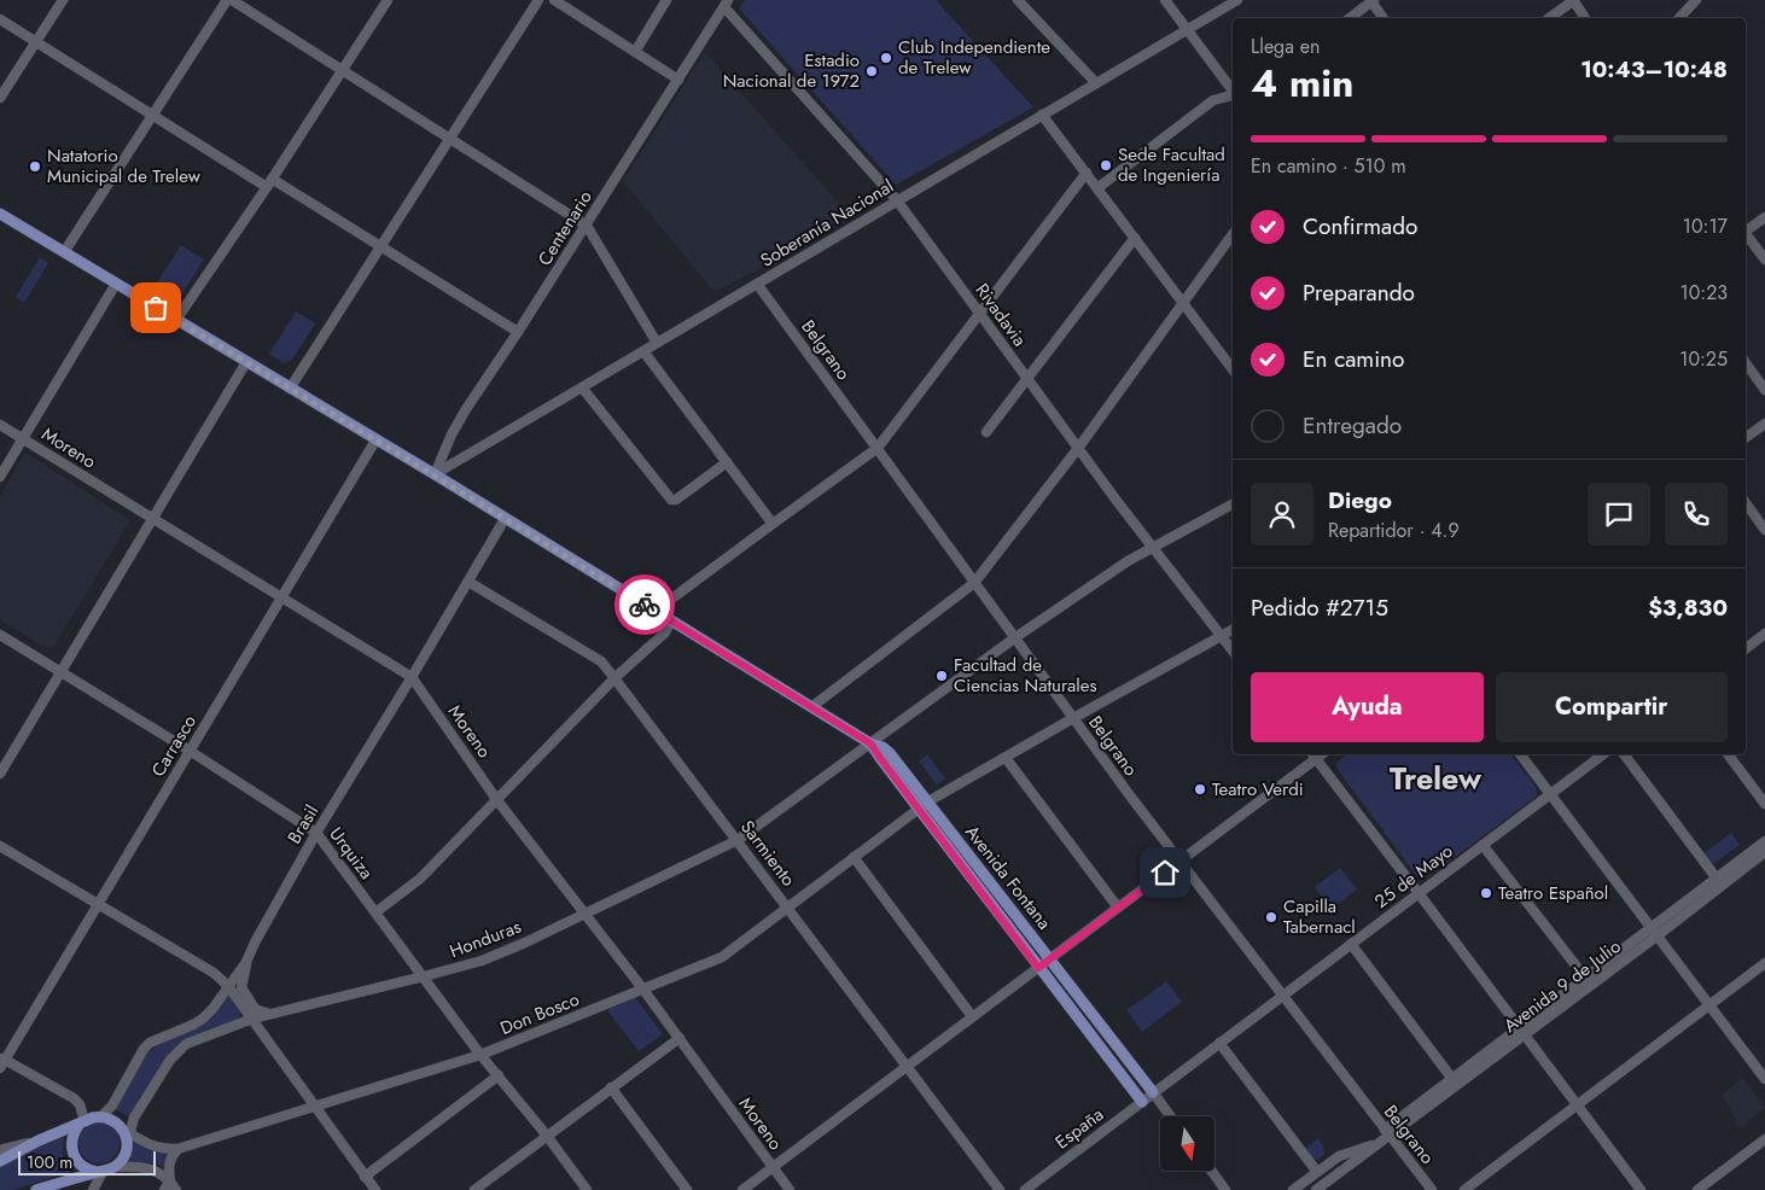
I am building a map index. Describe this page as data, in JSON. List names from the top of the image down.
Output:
{
  "streets": {
    "main road": ["Avenida Fontana"],
    "street": [
      "Soberanía Nacional",
      "Centenario",
      "Rivadavia",
      "Belgrano",
      "Moreno",
      "Carrasco",
      "Brasil",
      "Urquiza",
      "Sarmiento",
      "25 de Mayo",
      "Honduras",
      "Avenida 9 de Julio",
      "Don Bosco",
      "España"
    ]
  },
  "crossings": [
    ["Soberanía Nacional", "Centenario"],
    ["Soberanía Nacional", "Rivadavia"],
    ["Soberanía Nacional", "Belgrano"],
    ["Soberanía Nacional", "Avenida Fontana"],
    ["Centenario", "Rivadavia"],
    ["Centenario", "Avenida Fontana"],
    ["Rivadavia", "Honduras"],
    ["Rivadavia", "Don Bosco"],
    ["Belgrano", "25 de Mayo"],
    ["Belgrano", "Honduras"],
    ["Belgrano", "Avenida 9 de Julio"],
    ["Belgrano", "Don Bosco"],
    ["Moreno", "Carrasco"],
    ["Moreno", "Brasil"],
    ["Moreno", "Honduras"],
    ["Moreno", "Don Bosco"],
    ["Carrasco", "Urquiza"],
    ["Carrasco", "Avenida Fontana"],
    ["Brasil", "Urquiza"],
    ["Brasil", "Sarmiento"],
    ["Brasil", "Avenida Fontana"],
    ["Brasil", "Honduras"],
    ["Brasil", "Don Bosco"],
    ["Urquiza", "Honduras"],
    ["Urquiza", "Don Bosco"],
    ["Sarmiento", "Honduras"],
    ["Sarmiento", "Don Bosco"],
    ["25 de Mayo", "Avenida Fontana"],
    ["25 de Mayo", "España"],
    ["Avenida Fontana", "Honduras"],
    ["Avenida Fontana", "Don Bosco"],
    ["Avenida Fontana", "España"],
    ["Honduras", "Don Bosco"]
  ],
  "districts": ["Trelew"],
  "places": [
    "Club Independiente de Trelew",
    "Estadio Nacional de 1972",
    "Sede Facultad de Ingeniería",
    "Natatorio Municipal de Trelew",
    "Facultad de Ciencias Naturales",
    "Teatro Verdi",
    "Teatro Español",
    "Capilla Tabernacl"
  ],
  "scale_bar": "100 m",
  "north": "bottom",
  "page": {
    "heading": ["4 min", "Llega en", "10:43–10:48"],
    "panel": [
      "Diego",
      "Repartidor · 4.9",
      "Pedido #2715",
      "$3,830"
    ],
    "bar": "En camino · 510 m",
    "list": [
      ["Confirmado", "10:17"],
      ["Preparando", "10:23"],
      ["En camino", "10:25"],
      "Entregado"
    ],
    "buttons": ["Ayuda", "Compartir"],
    "scale": "100 m"
  }
}
